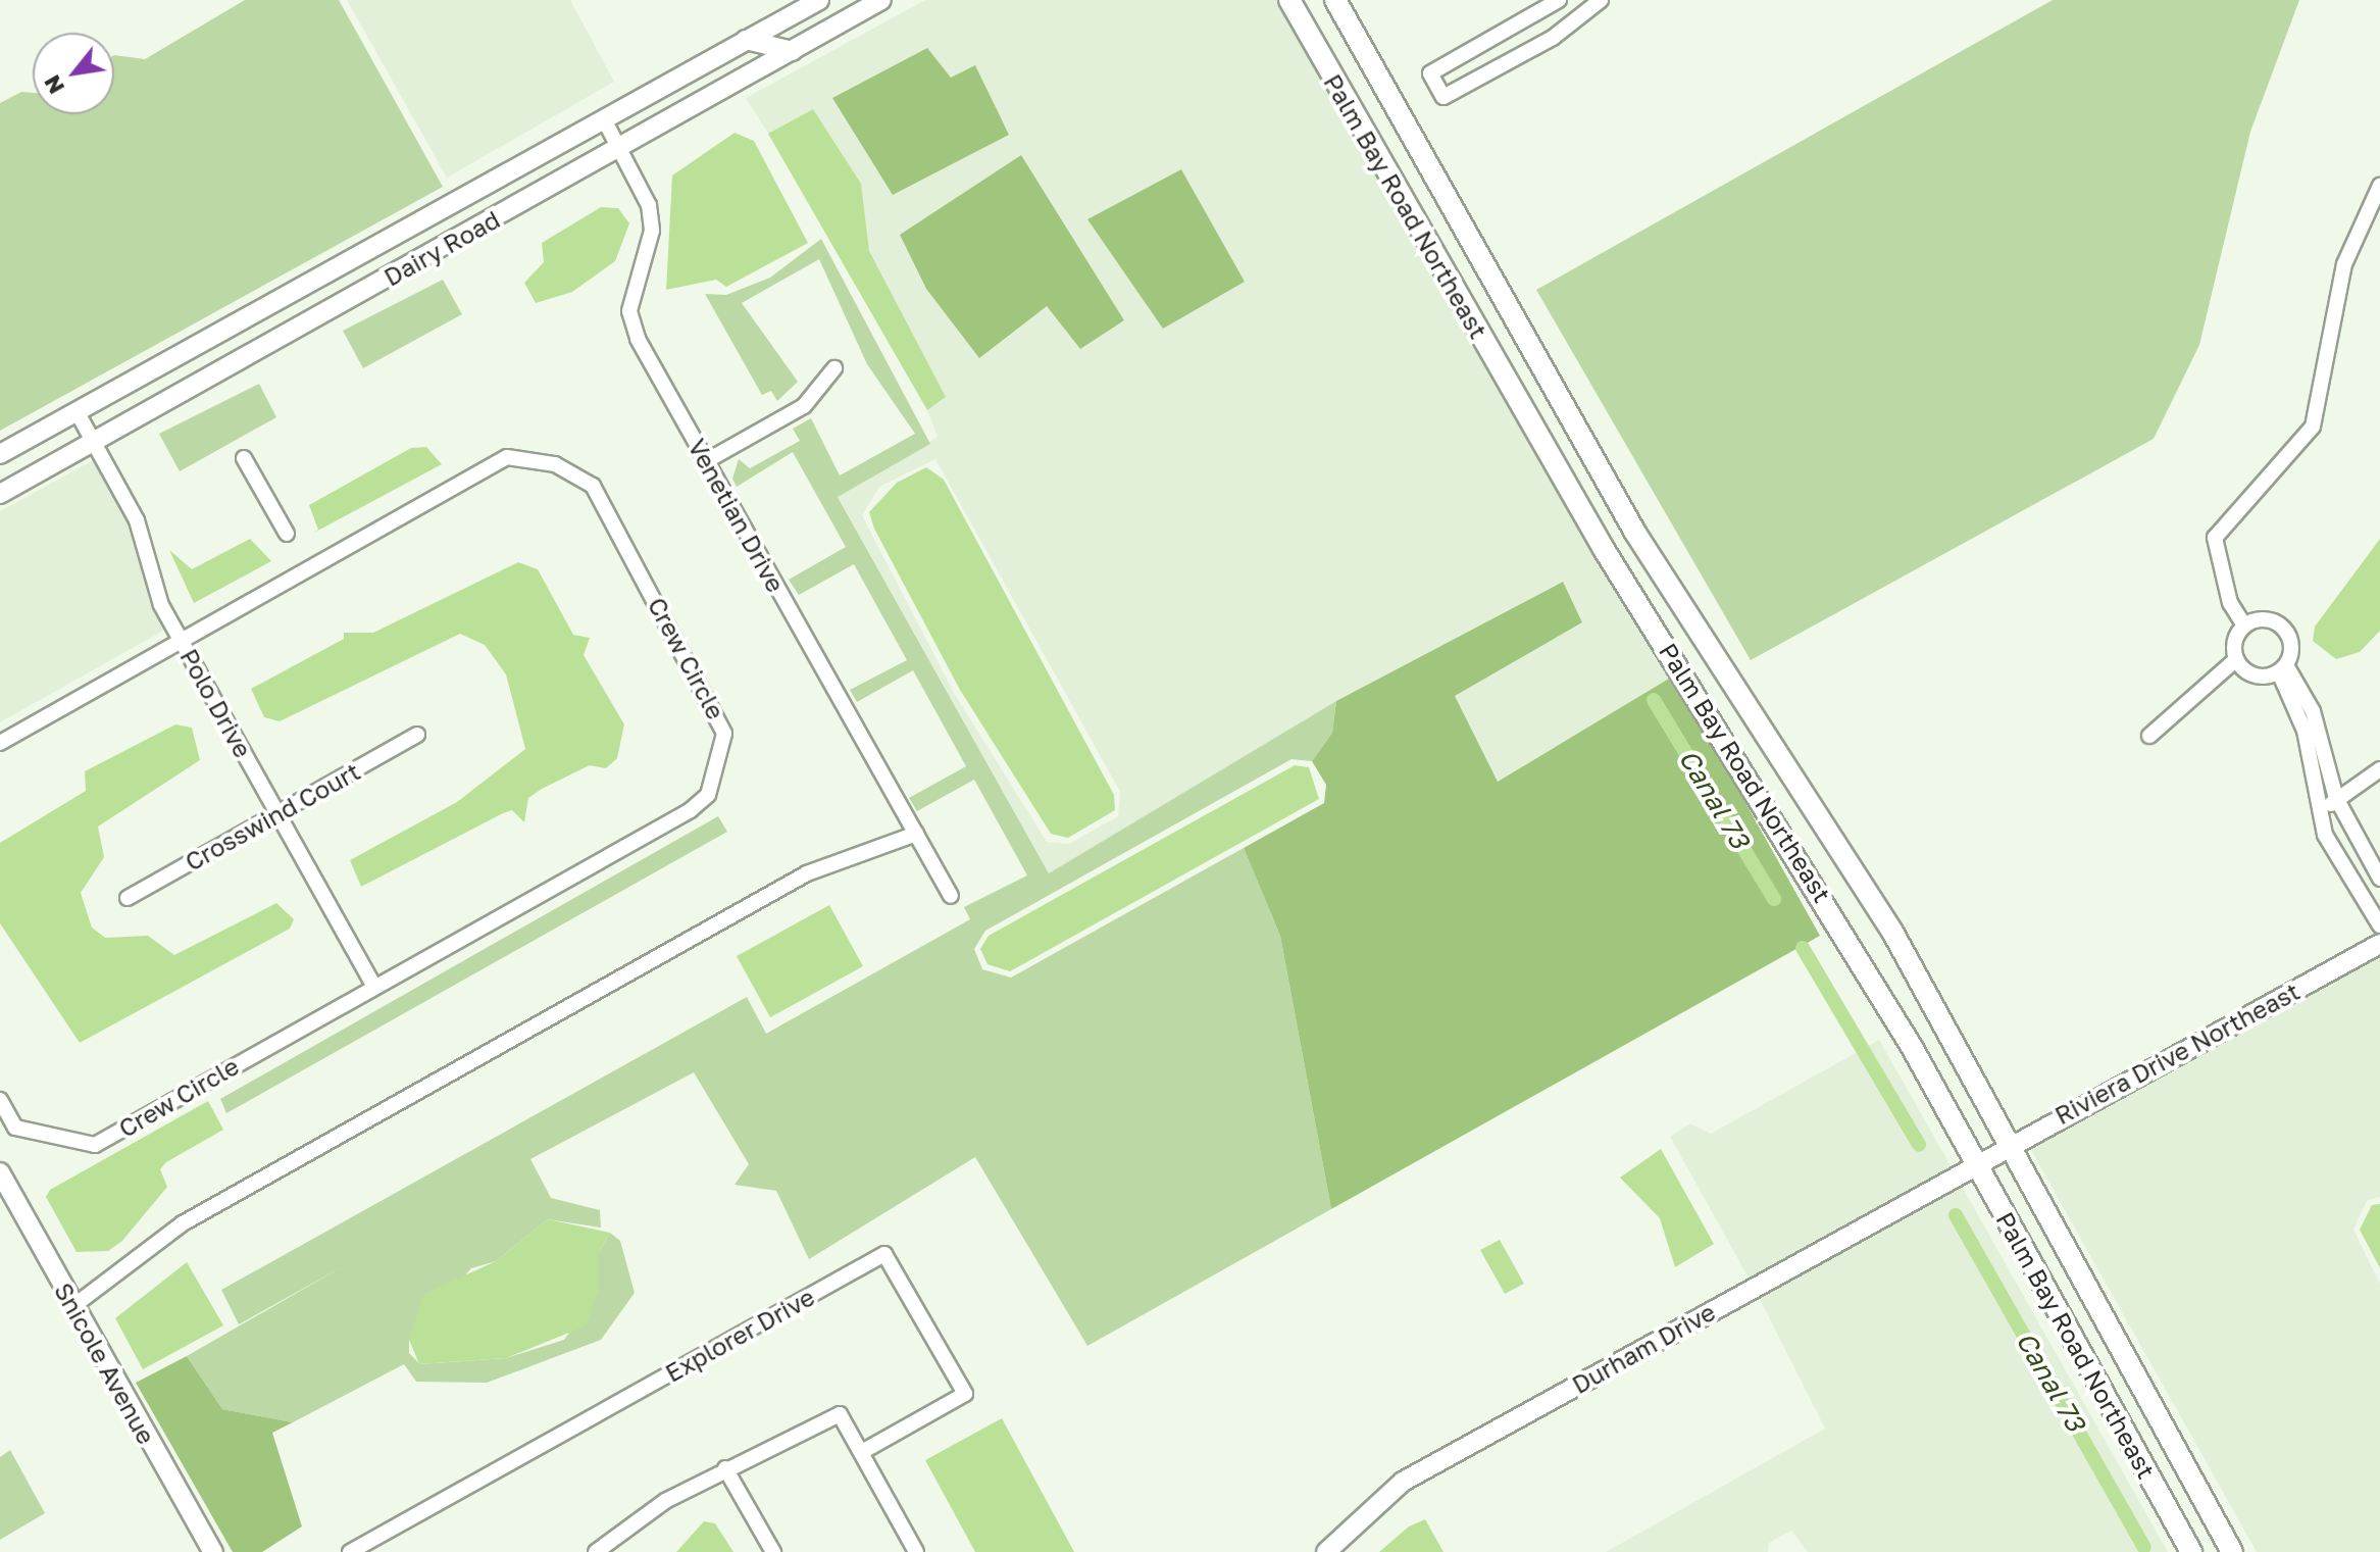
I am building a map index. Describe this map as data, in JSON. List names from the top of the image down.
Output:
{
  "streets": {
    "main road": ["Palm Bay Road Northeast"],
    "street": [
      "Dairy Road",
      "Venetian Drive",
      "Crew Circle",
      "Polo Drive",
      "Crosswind Court",
      "Riviera Drive Northeast",
      "Explorer Drive",
      "Durham Drive",
      "Snicole Avenue"
    ]
  },
  "crossings": [
    ["Palm Bay Road Northeast", "Riviera Drive Northeast"],
    ["Palm Bay Road Northeast", "Durham Drive"],
    ["Dairy Road", "Venetian Drive"],
    ["Dairy Road", "Polo Drive"],
    ["Crew Circle", "Polo Drive"],
    ["Polo Drive", "Crosswind Court"],
    ["Riviera Drive Northeast", "Durham Drive"]
  ],
  "water": ["Canal 73"],
  "north": "bottom left"
}
